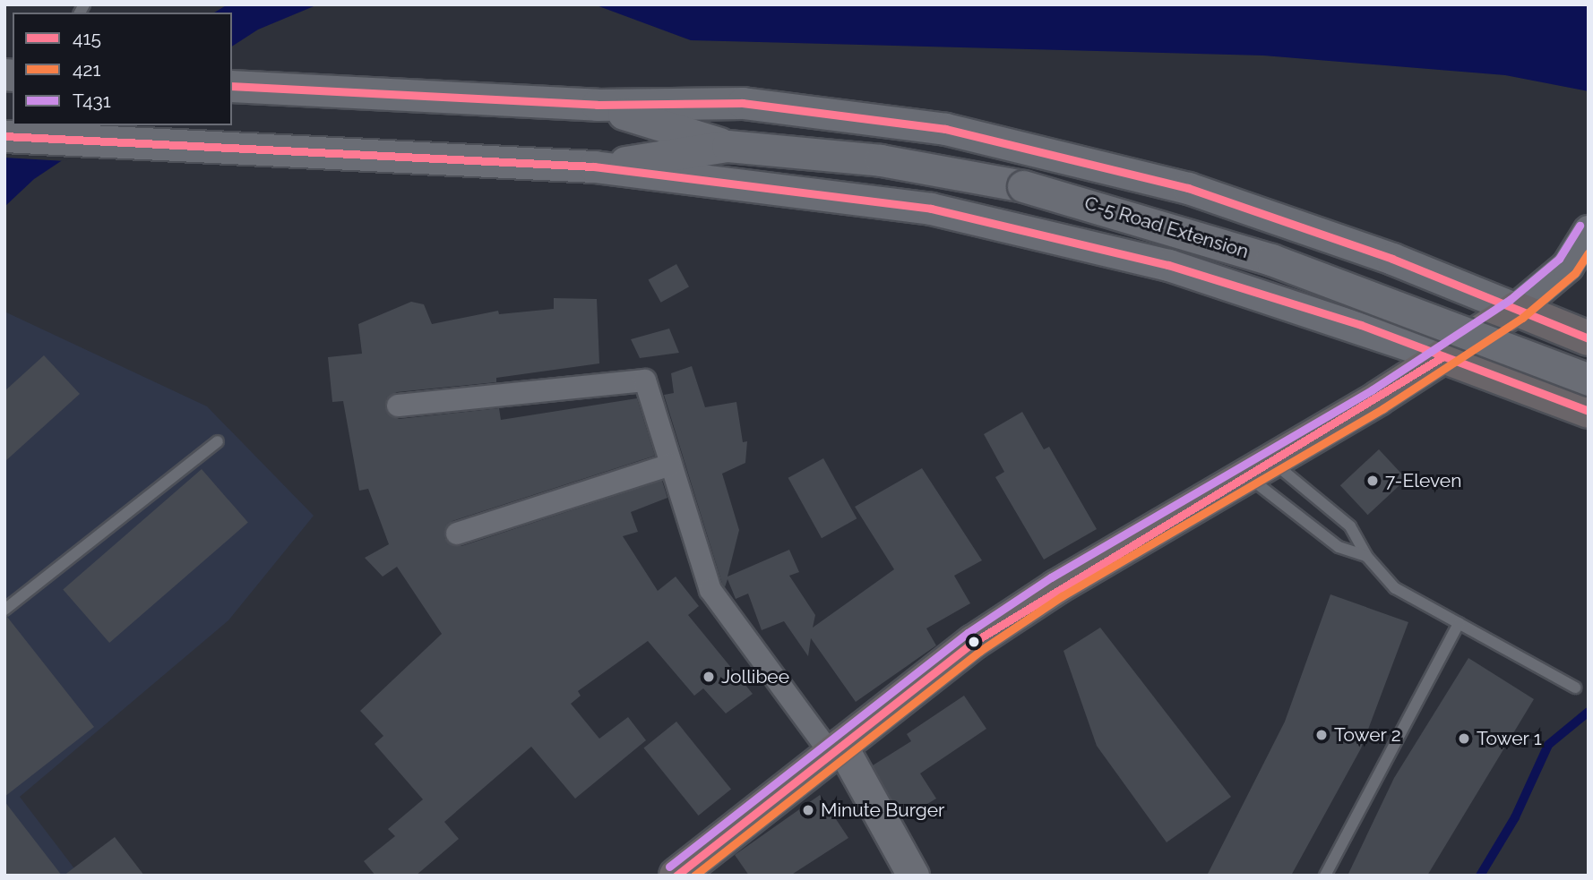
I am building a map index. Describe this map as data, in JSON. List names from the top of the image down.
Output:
{
  "streets": {
    "main road": ["C-5 Road Extension"]
  },
  "places": [
    "7-Eleven",
    "Jollibee",
    "Tower 2",
    "Tower 1",
    "Minute Burger"
  ],
  "lines": ["transit line 415", "transit line T431", "transit line 421"],
  "legend": ["415", "421", "T431"]
}
